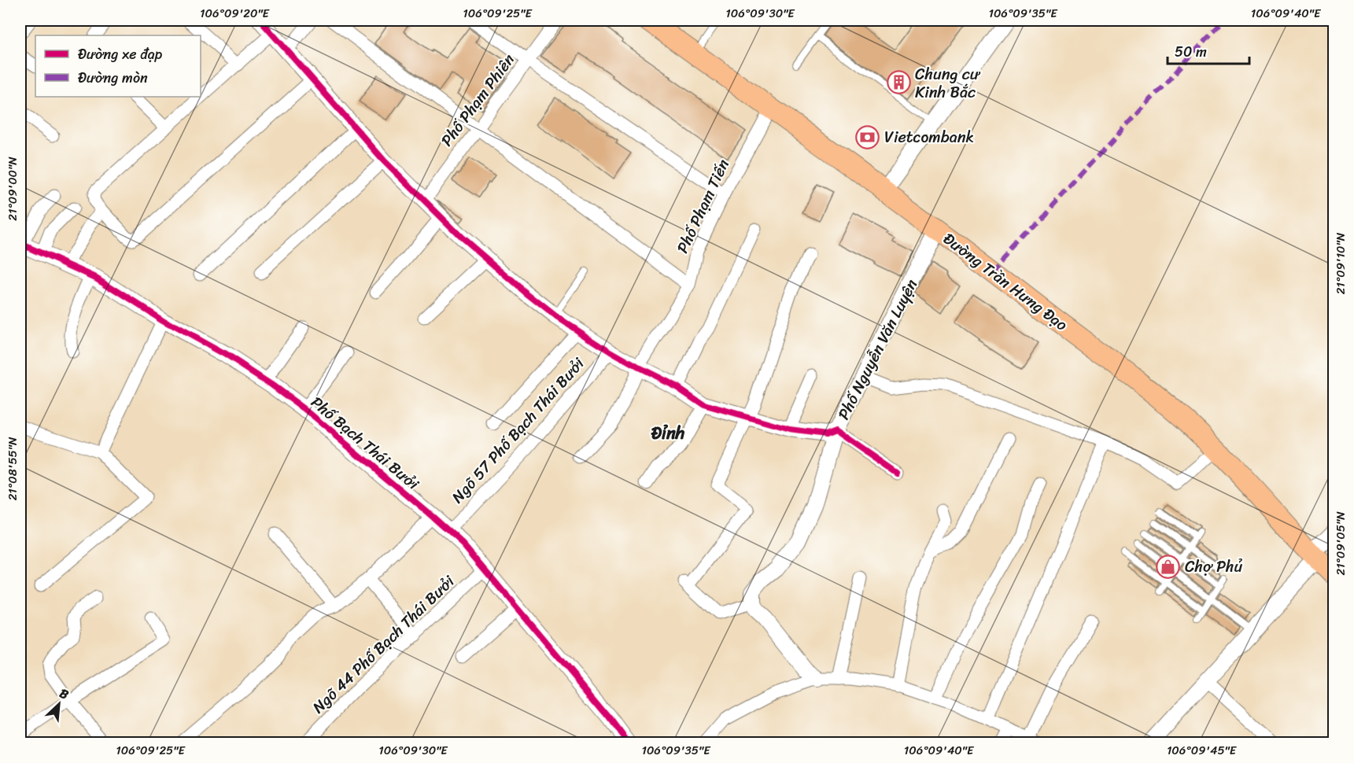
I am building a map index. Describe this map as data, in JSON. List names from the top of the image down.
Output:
{
  "streets": {
    "highway": ["Đường Trần Hưng Đạo"],
    "street": [
      "Phố Phạm Phiên",
      "Phố Phạm Tiến",
      "Phố Nguyễn Văn Luyện",
      "Ngõ 57 Phố Bạch Thái Bưởi",
      "Phố Bạch Thái Bưởi",
      "Ngõ 44 Phố Bạch Thái Bưởi"
    ]
  },
  "crossings": [
    ["Phố Phạm Tiến", "Đường Trần Hưng Đạo"],
    ["Đường Trần Hưng Đạo", "Phố Nguyễn Văn Luyện"],
    ["Ngõ 57 Phố Bạch Thái Bưởi", "Phố Bạch Thái Bưởi"],
    ["Phố Bạch Thái Bưởi", "Ngõ 44 Phố Bạch Thái Bưởi"]
  ],
  "districts": ["Đỉnh"],
  "places": {
    "building": ["Chung cư Kinh Bắc"],
    "bank": ["Vietcombank"],
    "shop": ["Chợ Phủ"]
  },
  "legend": ["Đường xe đạp", "Đường mòn"],
  "scale_bar": "50 m",
  "north": "top right",
  "coordinates": [
    "106°09'20\"E",
    "106°09'25\"E",
    "106°09'30\"E",
    "106°09'35\"E",
    "106°09'40\"E",
    "21°09'00\"N",
    "21°09'10\"N",
    "21°08'55\"N",
    "21°09'05\"N",
    "106°09'45\"E"
  ]
}
